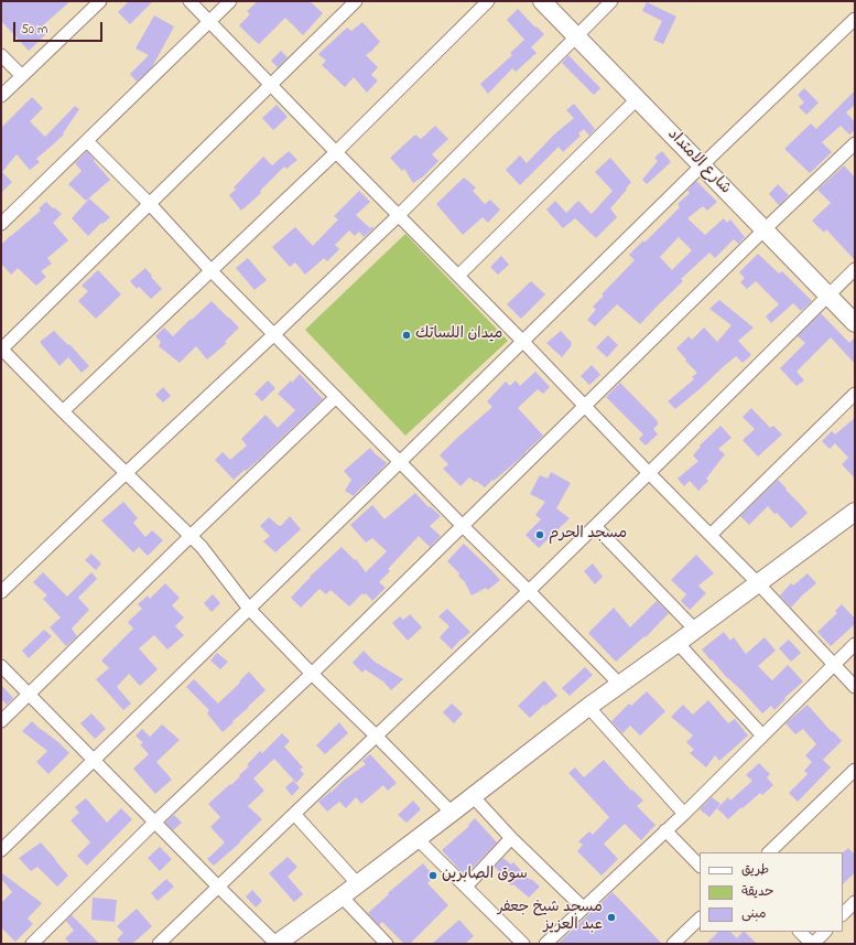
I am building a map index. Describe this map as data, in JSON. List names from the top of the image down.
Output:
{
  "streets": {
    "street": ["شارع الامتداد"]
  },
  "places": [
    "ميدان اللساتك",
    "مسجد الحرم",
    "سوق الصابرين",
    "مسجد شيخ جعفر عبد العزيز"
  ],
  "legend": ["طريق", "حديقة", "مبنى"],
  "scale_bar": "50 m"
}
